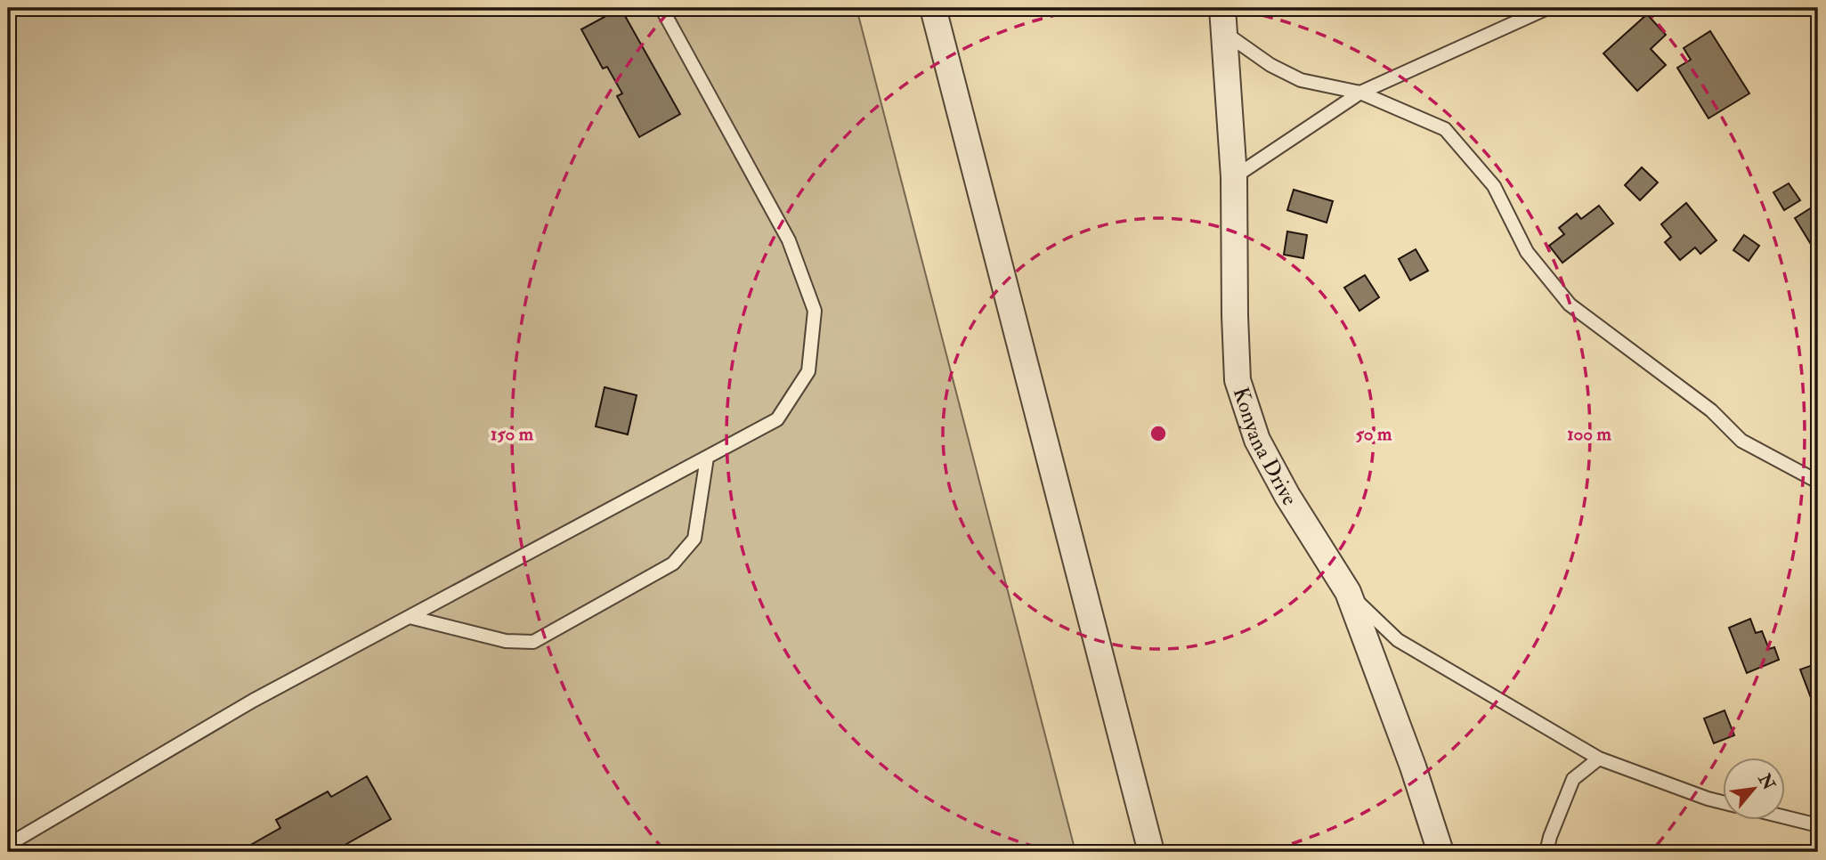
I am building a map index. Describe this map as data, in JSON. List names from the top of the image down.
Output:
{
  "streets": {
    "street": ["Konyana Drive"]
  },
  "north": "top right",
  "rings": ["50 m", "100 m", "150 m"]
}
